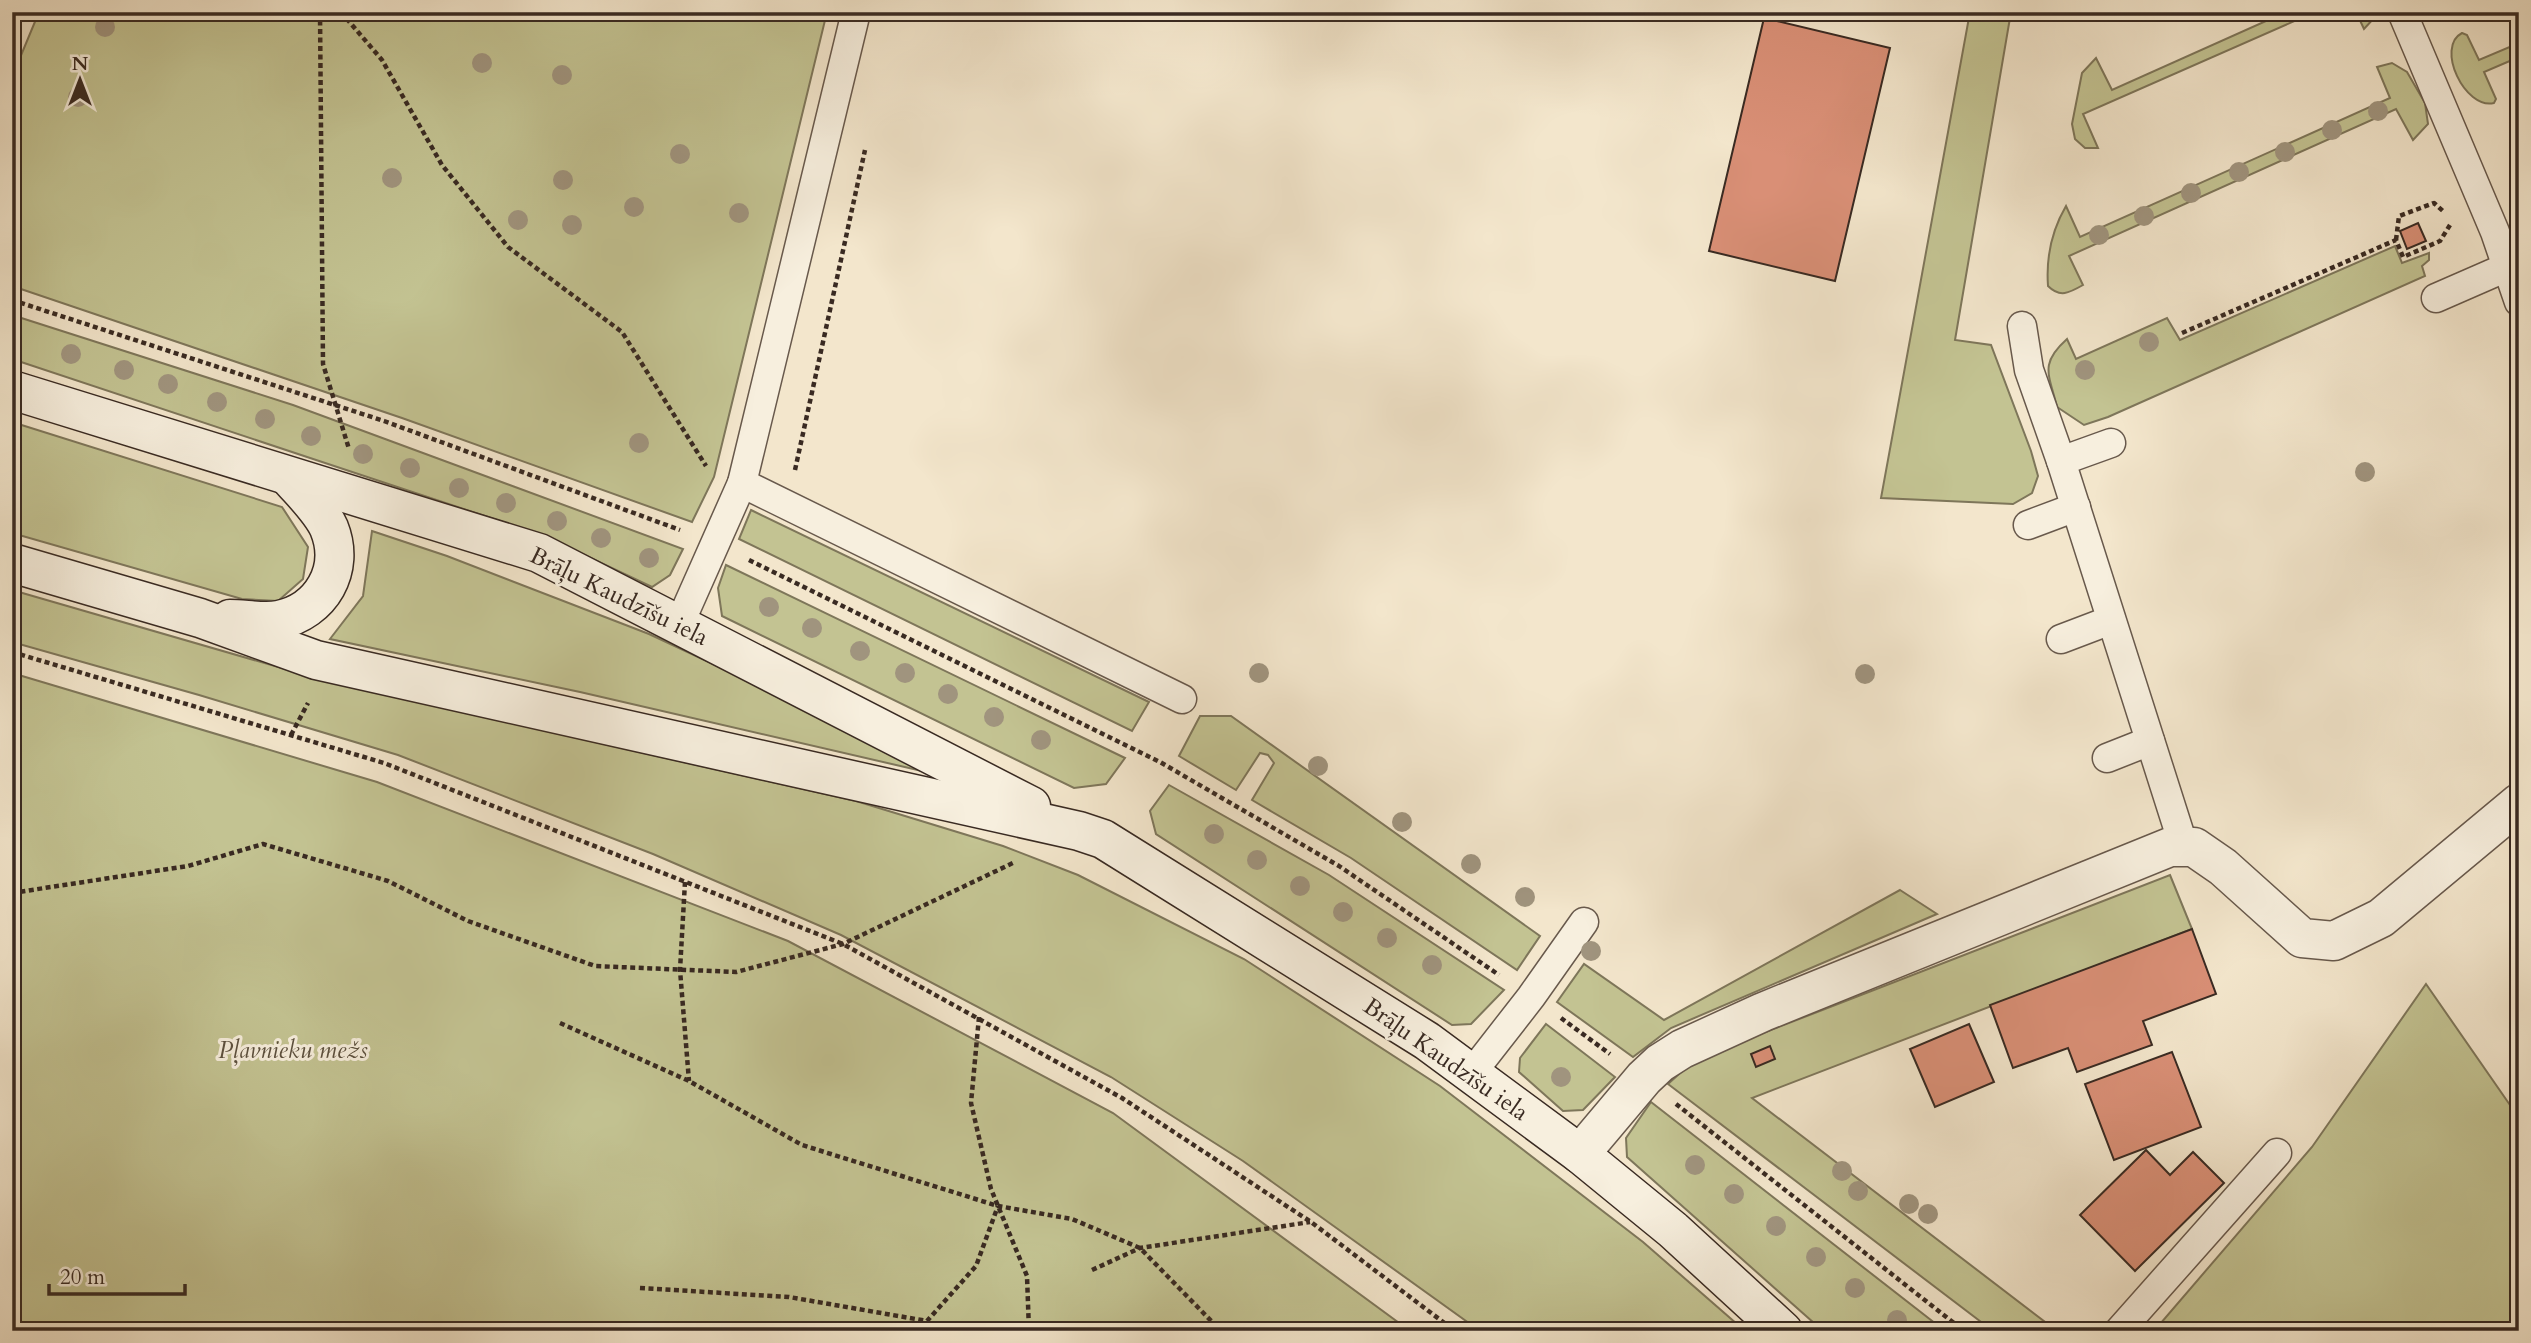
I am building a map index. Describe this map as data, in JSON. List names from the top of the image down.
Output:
{
  "streets": {
    "street": ["Brāļu Kaudzīšu iela"]
  },
  "parks": ["Pļavnieku mežs"],
  "scale_bar": "20 m",
  "north": "top"
}
